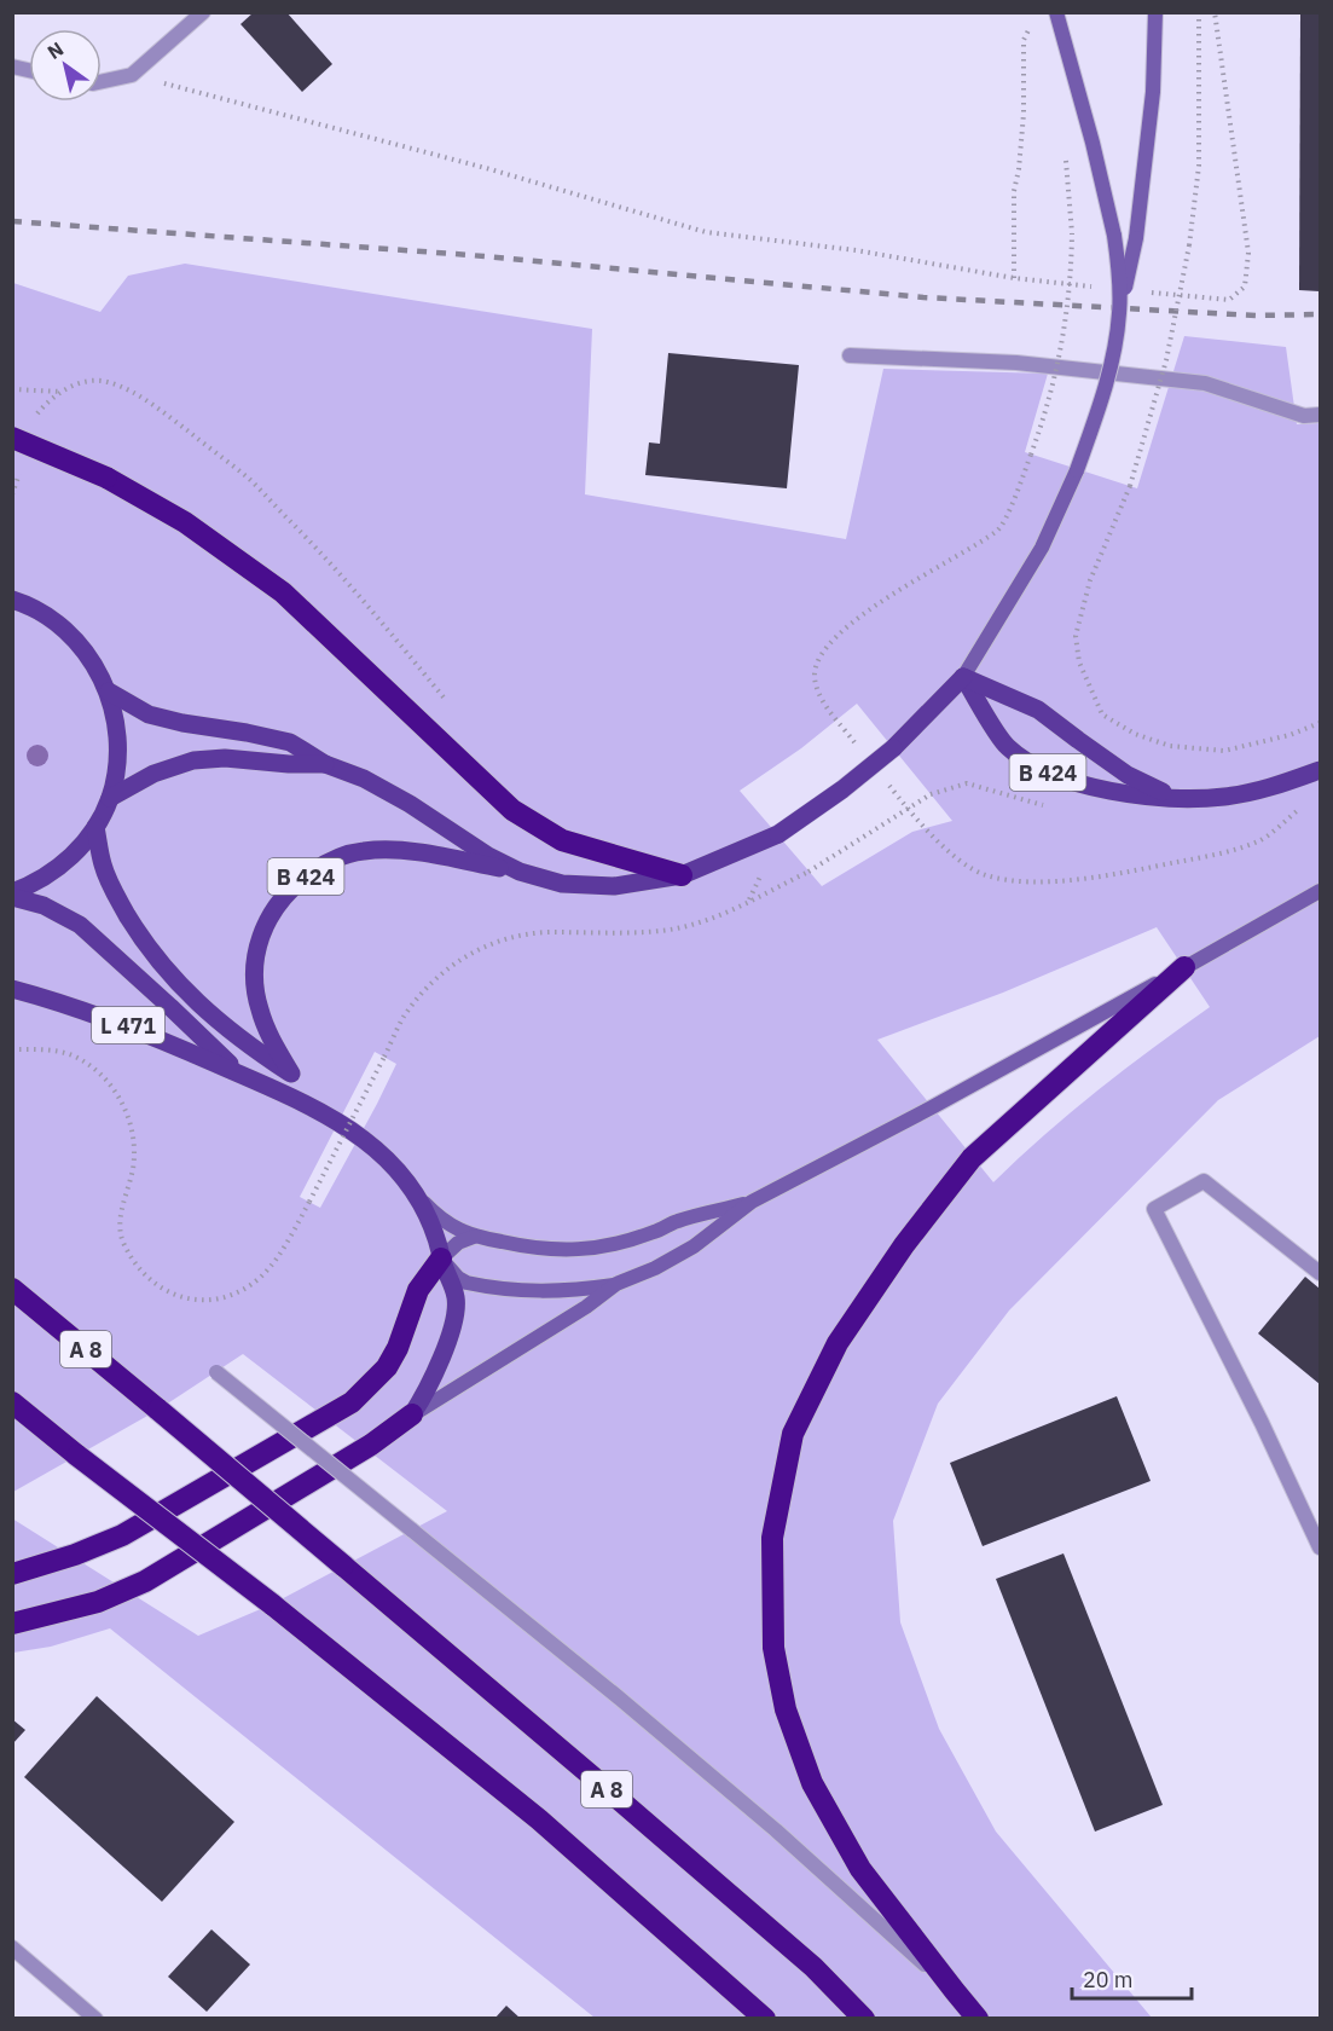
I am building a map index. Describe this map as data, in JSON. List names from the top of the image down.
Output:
{
  "streets": {
    "highway": ["A 8"],
    "main road": ["B 424", "L 471"]
  },
  "crossings": [
    ["B 424", "L 471"]
  ],
  "scale_bar": "20 m",
  "north": "top left"
}
